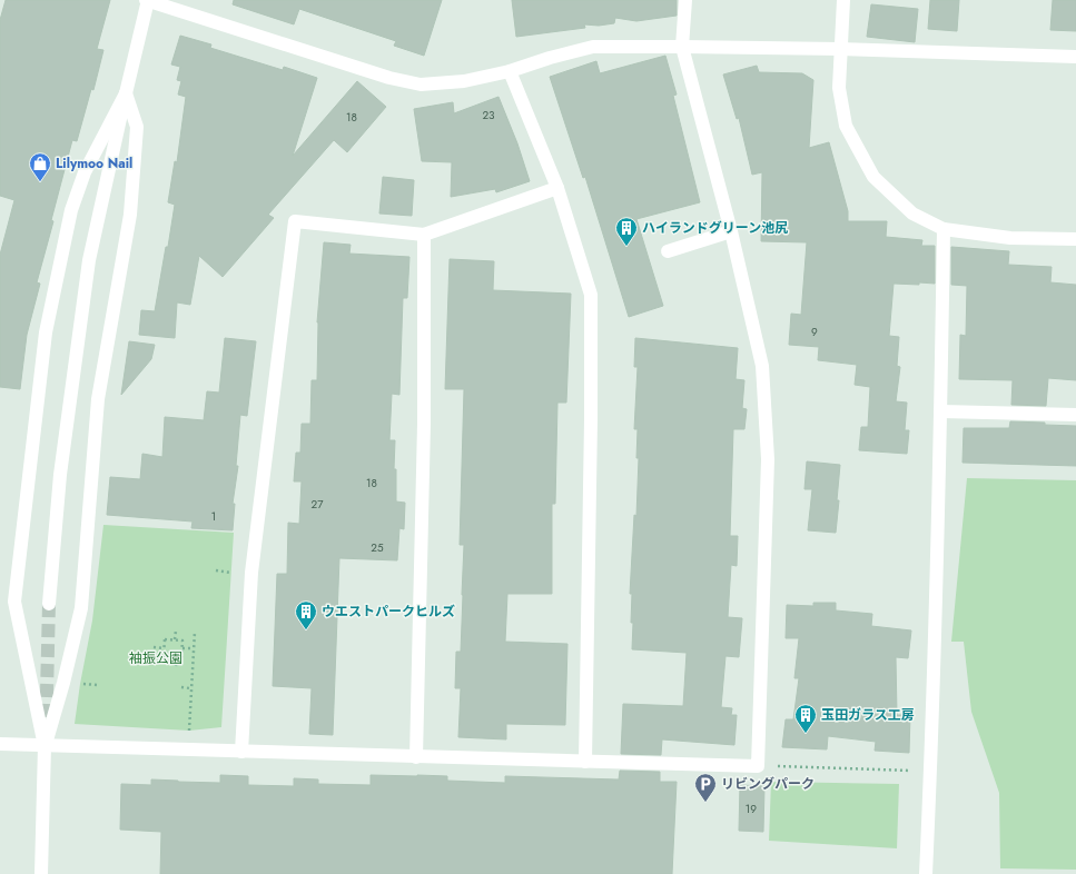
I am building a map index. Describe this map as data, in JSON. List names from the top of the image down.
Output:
{
  "parks": ["袖振公園"],
  "places": {
    "shop": ["Lilymoo Nail"],
    "building": ["ハイランドグリーン池尻", "ウエストパークヒルズ", "玉田ガラス工房"],
    "parking": ["リビングパーク"]
  },
  "house_numbers": [
    "23",
    "18",
    "9",
    "18",
    "27",
    "1",
    "25",
    "19"
  ]
}
